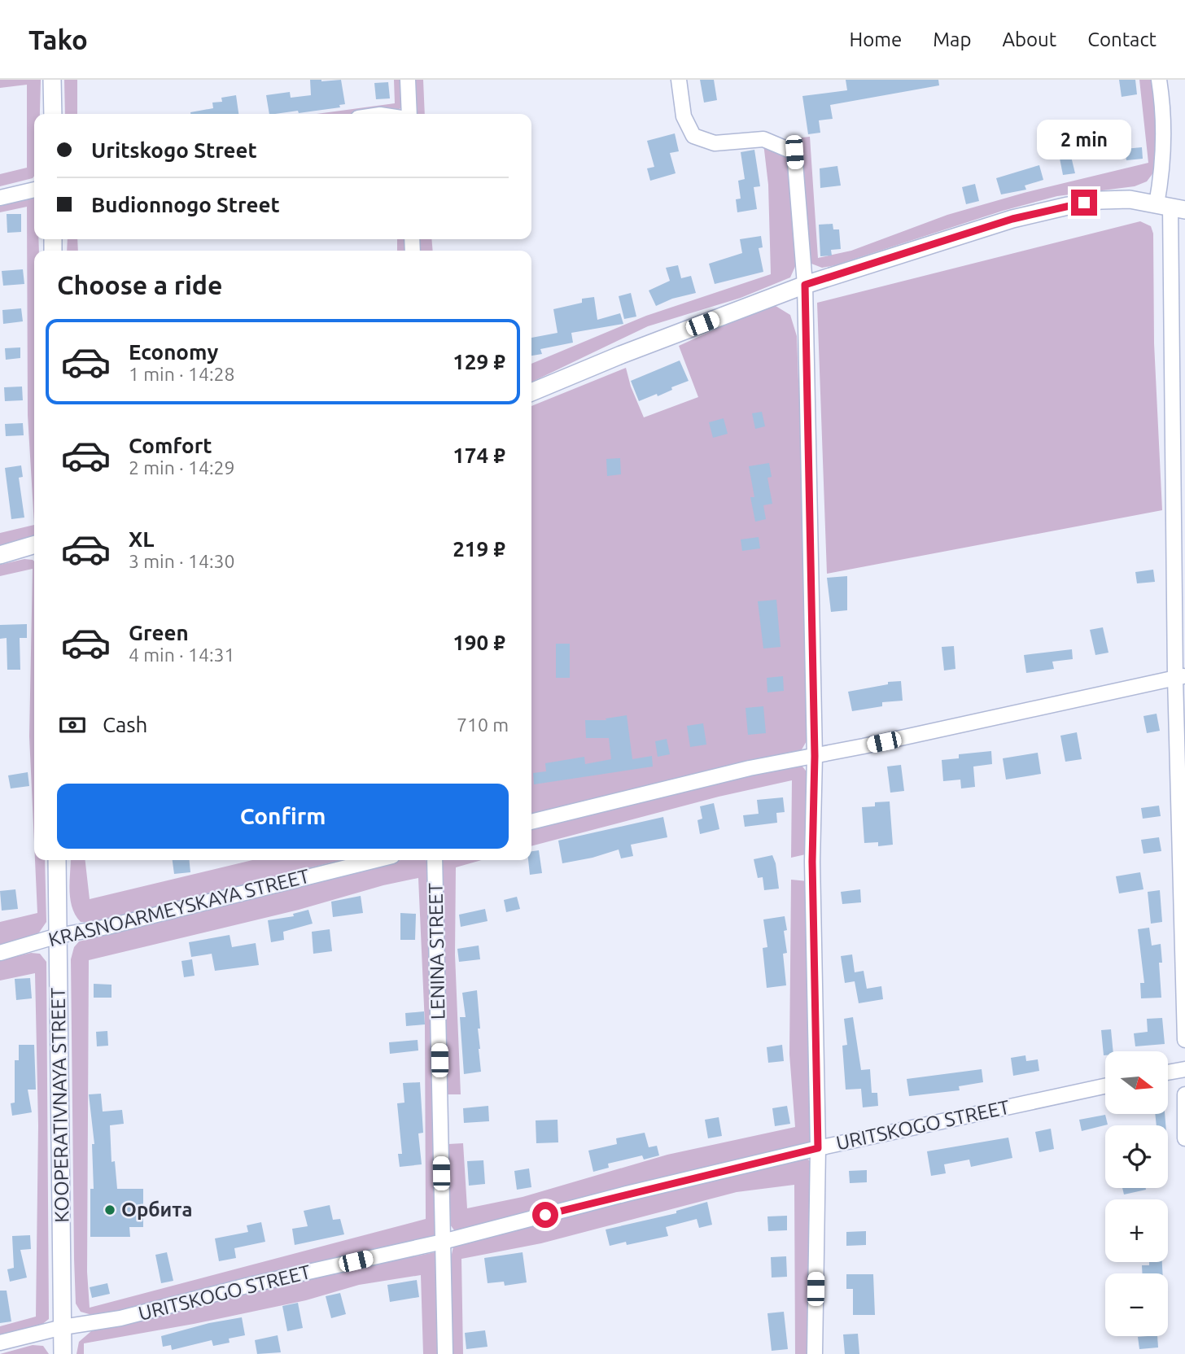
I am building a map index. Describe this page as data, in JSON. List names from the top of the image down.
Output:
{
  "streets": {
    "street": [
      "KRASNOARMEYSKAYA STREET",
      "LENINA STREET",
      "KOOPERATIVNAYA STREET",
      "URITSKOGO STREET"
    ]
  },
  "crossings": [
    ["KRASNOARMEYSKAYA STREET", "KOOPERATIVNAYA STREET"],
    ["LENINA STREET", "URITSKOGO STREET"],
    ["KOOPERATIVNAYA STREET", "URITSKOGO STREET"]
  ],
  "places": ["Орбита"],
  "north": "right",
  "page": {
    "header": "Tako",
    "nav": [
      "Home",
      "Map",
      "About",
      "Contact"
    ],
    "banner": ["Uritskogo Street", "Budionnogo Street"],
    "bubble": "2 min",
    "heading": "Choose a ride",
    "list": [
      {
        "name": "Economy",
        "note": "1 min · 14:28",
        "value": "129 ₽"
      },
      {
        "name": "Comfort",
        "note": "2 min · 14:29",
        "value": "174 ₽"
      },
      {
        "name": "XL",
        "note": "3 min · 14:30",
        "value": "219 ₽"
      },
      {
        "name": "Green",
        "note": "4 min · 14:31",
        "value": "190 ₽"
      }
    ],
    "pay": ["Cash", "710 m"],
    "buttons": "Confirm",
    "map_buttons": ["+", "−"]
  }
}
